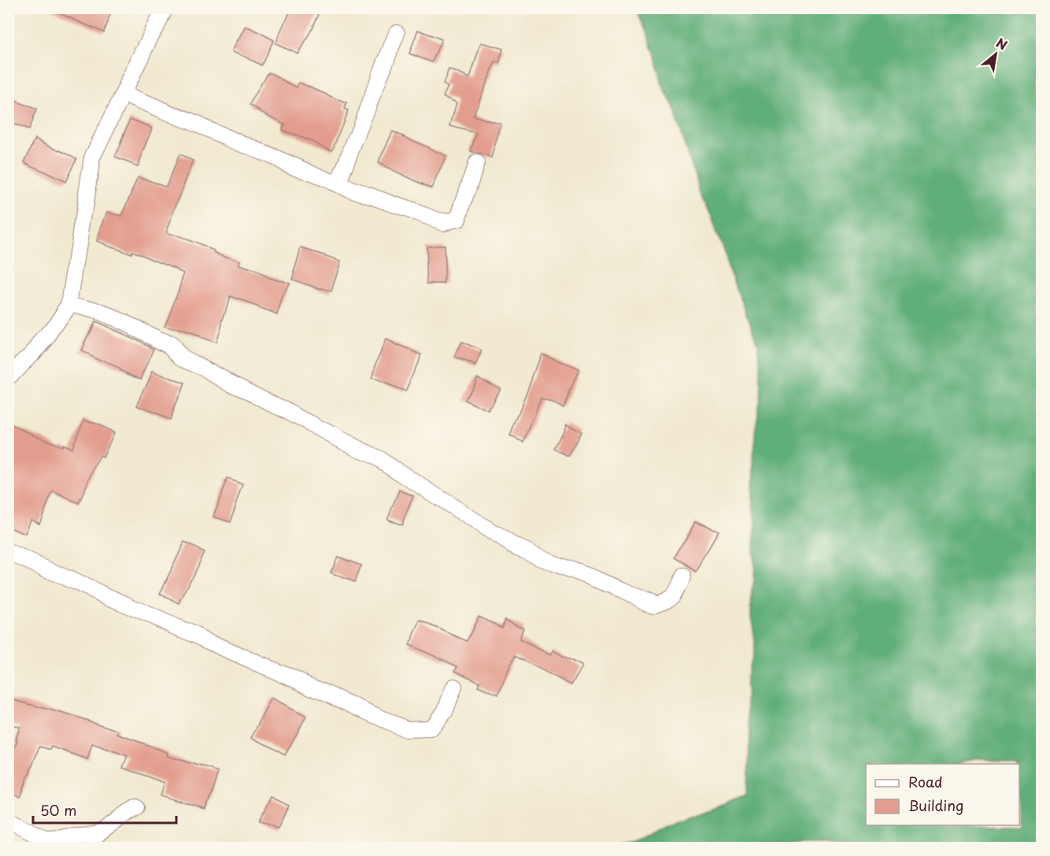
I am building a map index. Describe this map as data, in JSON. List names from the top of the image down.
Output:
{
  "legend": ["Road", "Building"],
  "scale_bar": "50 m",
  "north": "top right"
}
